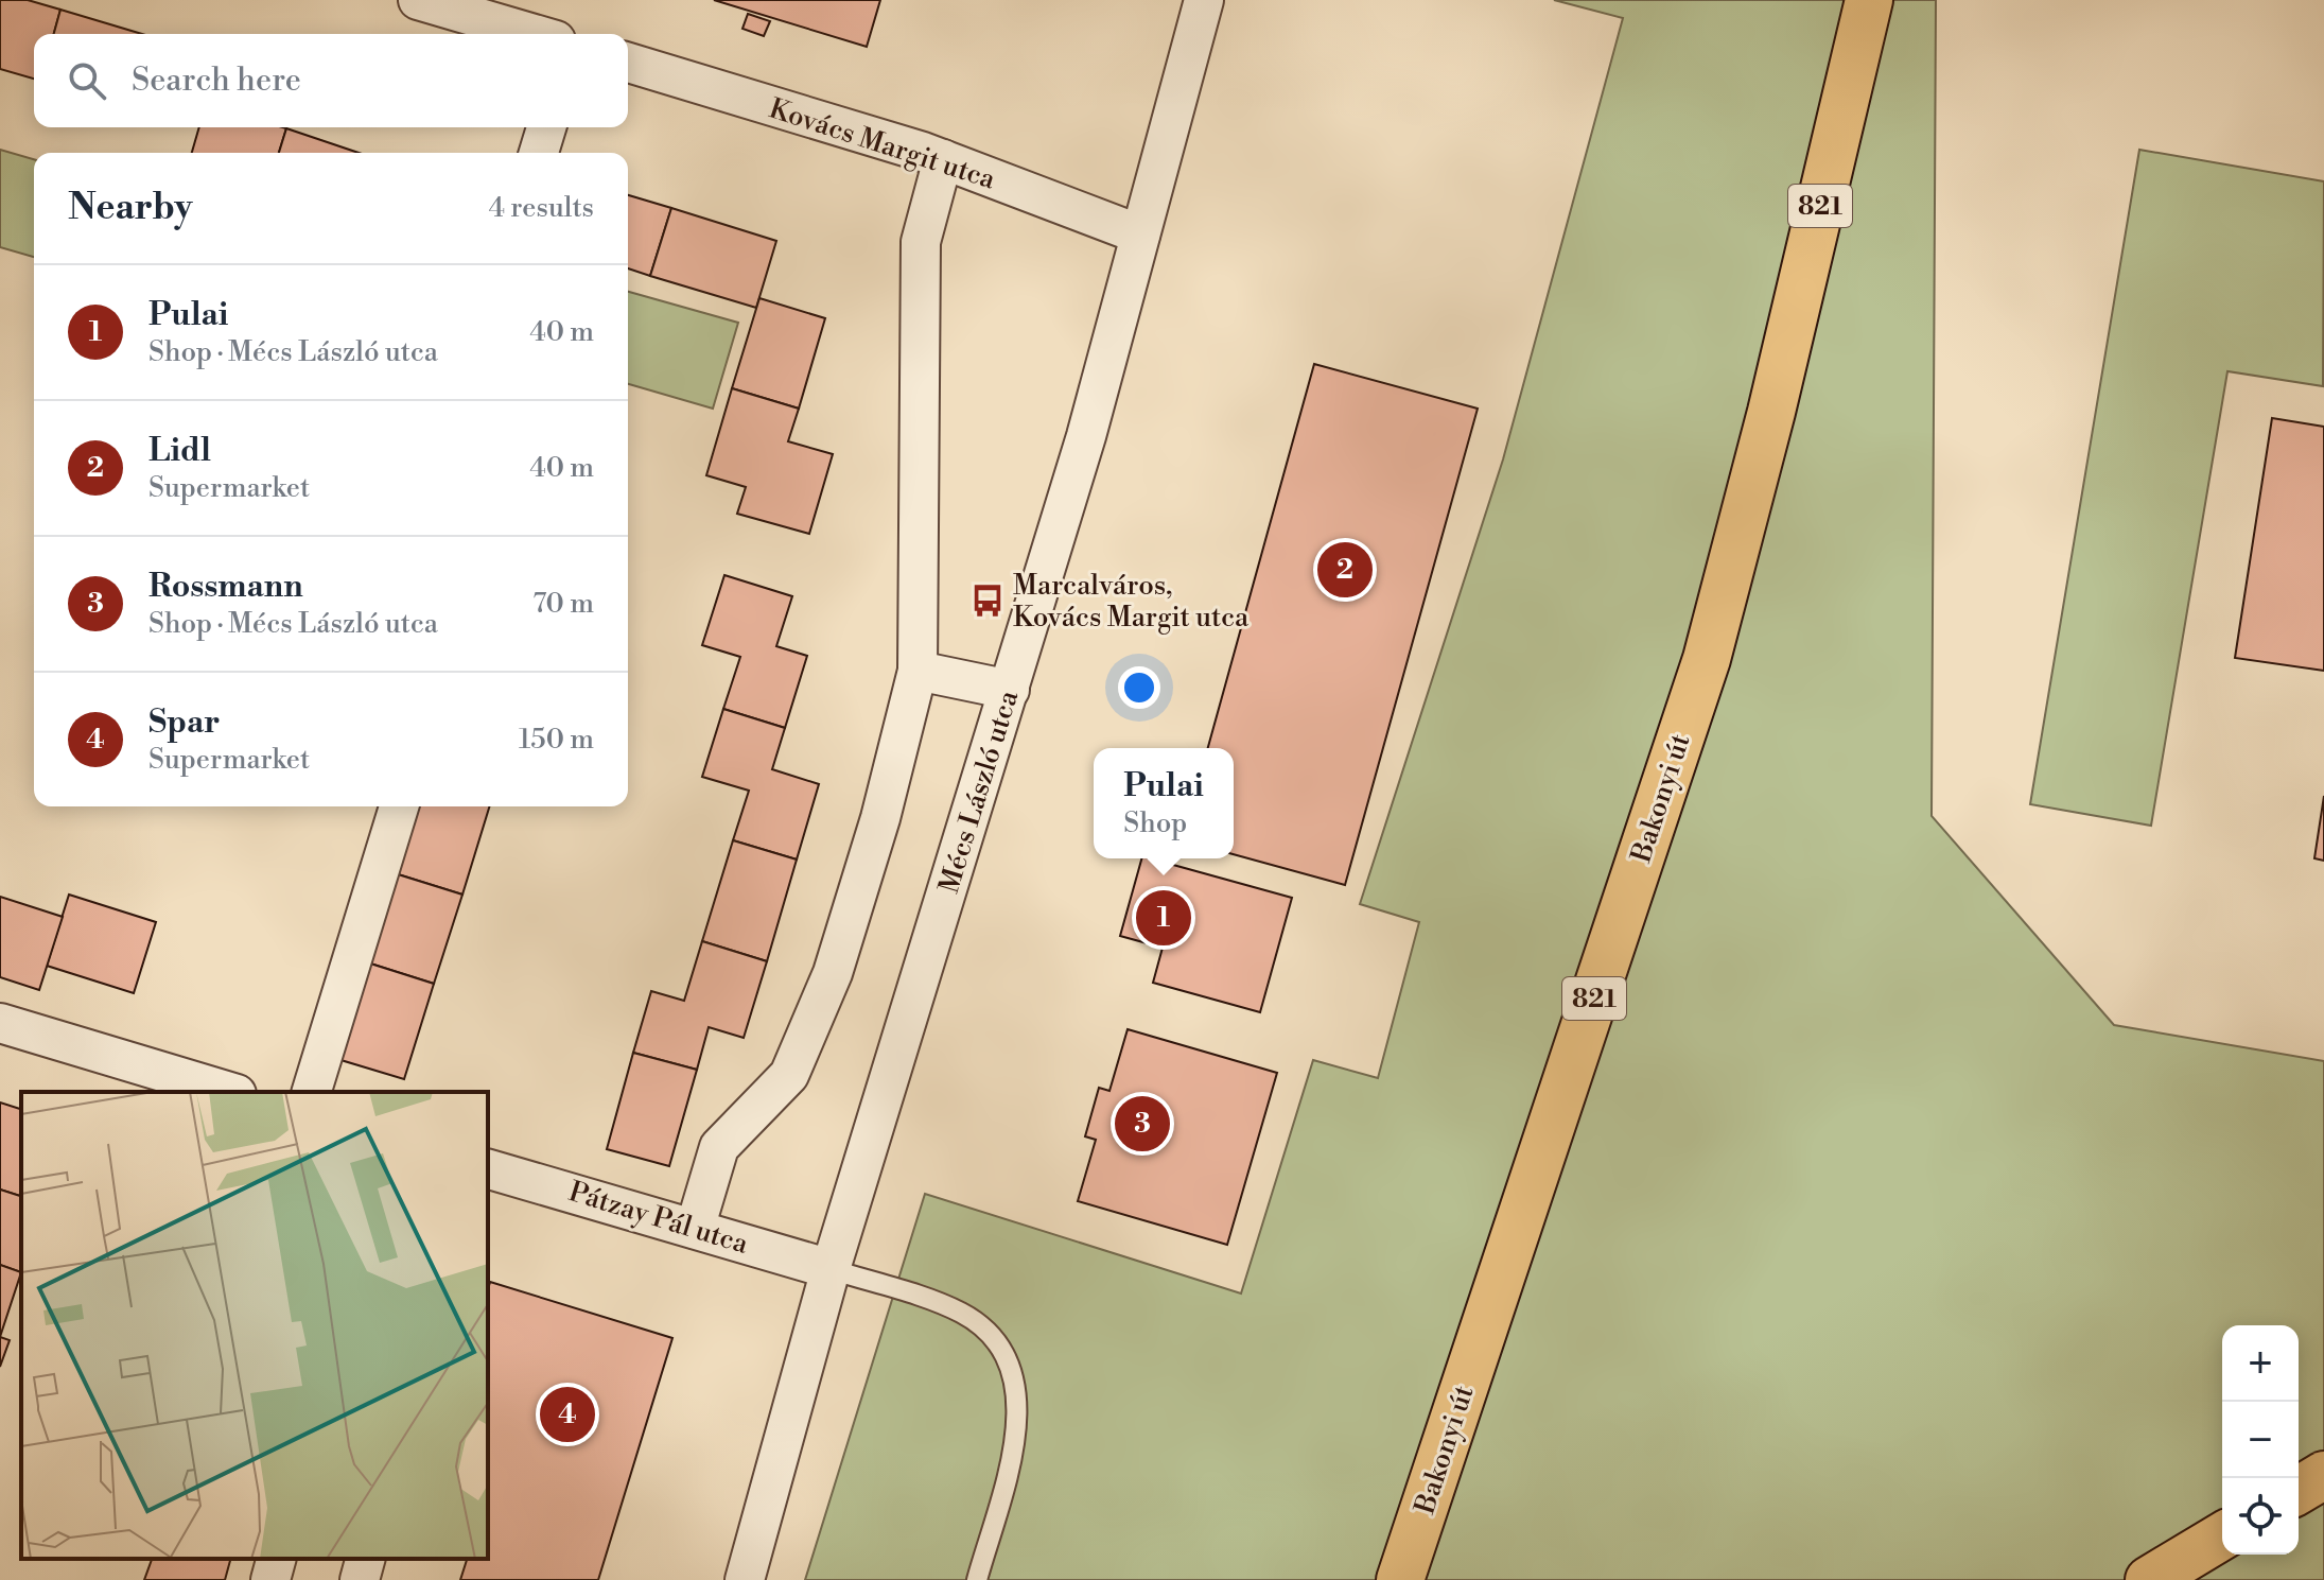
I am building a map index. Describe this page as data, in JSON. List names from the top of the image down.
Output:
{
  "streets": {
    "main road": ["821", "Bakonyi út"],
    "street": ["Kovács Margit utca", "Mécs László utca", "Pátzay Pál utca"]
  },
  "crossings": [
    ["Kovács Margit utca", "Mécs László utca"],
    ["Mécs László utca", "Pátzay Pál utca"]
  ],
  "places": {
    "bus stop": ["Marcalváros, Kovács Margit utca"]
  },
  "page": {
    "search": "Search here",
    "heading": ["Nearby", "4 results"],
    "list": [
      {
        "mark": "1",
        "name": "Pulai",
        "note": "Shop · Mécs László utca",
        "value": "40 m"
      },
      {
        "mark": "2",
        "name": "Lidl",
        "note": "Supermarket",
        "value": "40 m"
      },
      {
        "mark": "3",
        "name": "Rossmann",
        "note": "Shop · Mécs László utca",
        "value": "70 m"
      },
      {
        "mark": "4",
        "name": "Spar",
        "note": "Supermarket",
        "value": "150 m"
      }
    ],
    "pins": [
      "2",
      "1",
      "3",
      "4"
    ],
    "popup": ["Pulai", "Shop"],
    "map_buttons": ["+", "−"]
  }
}
